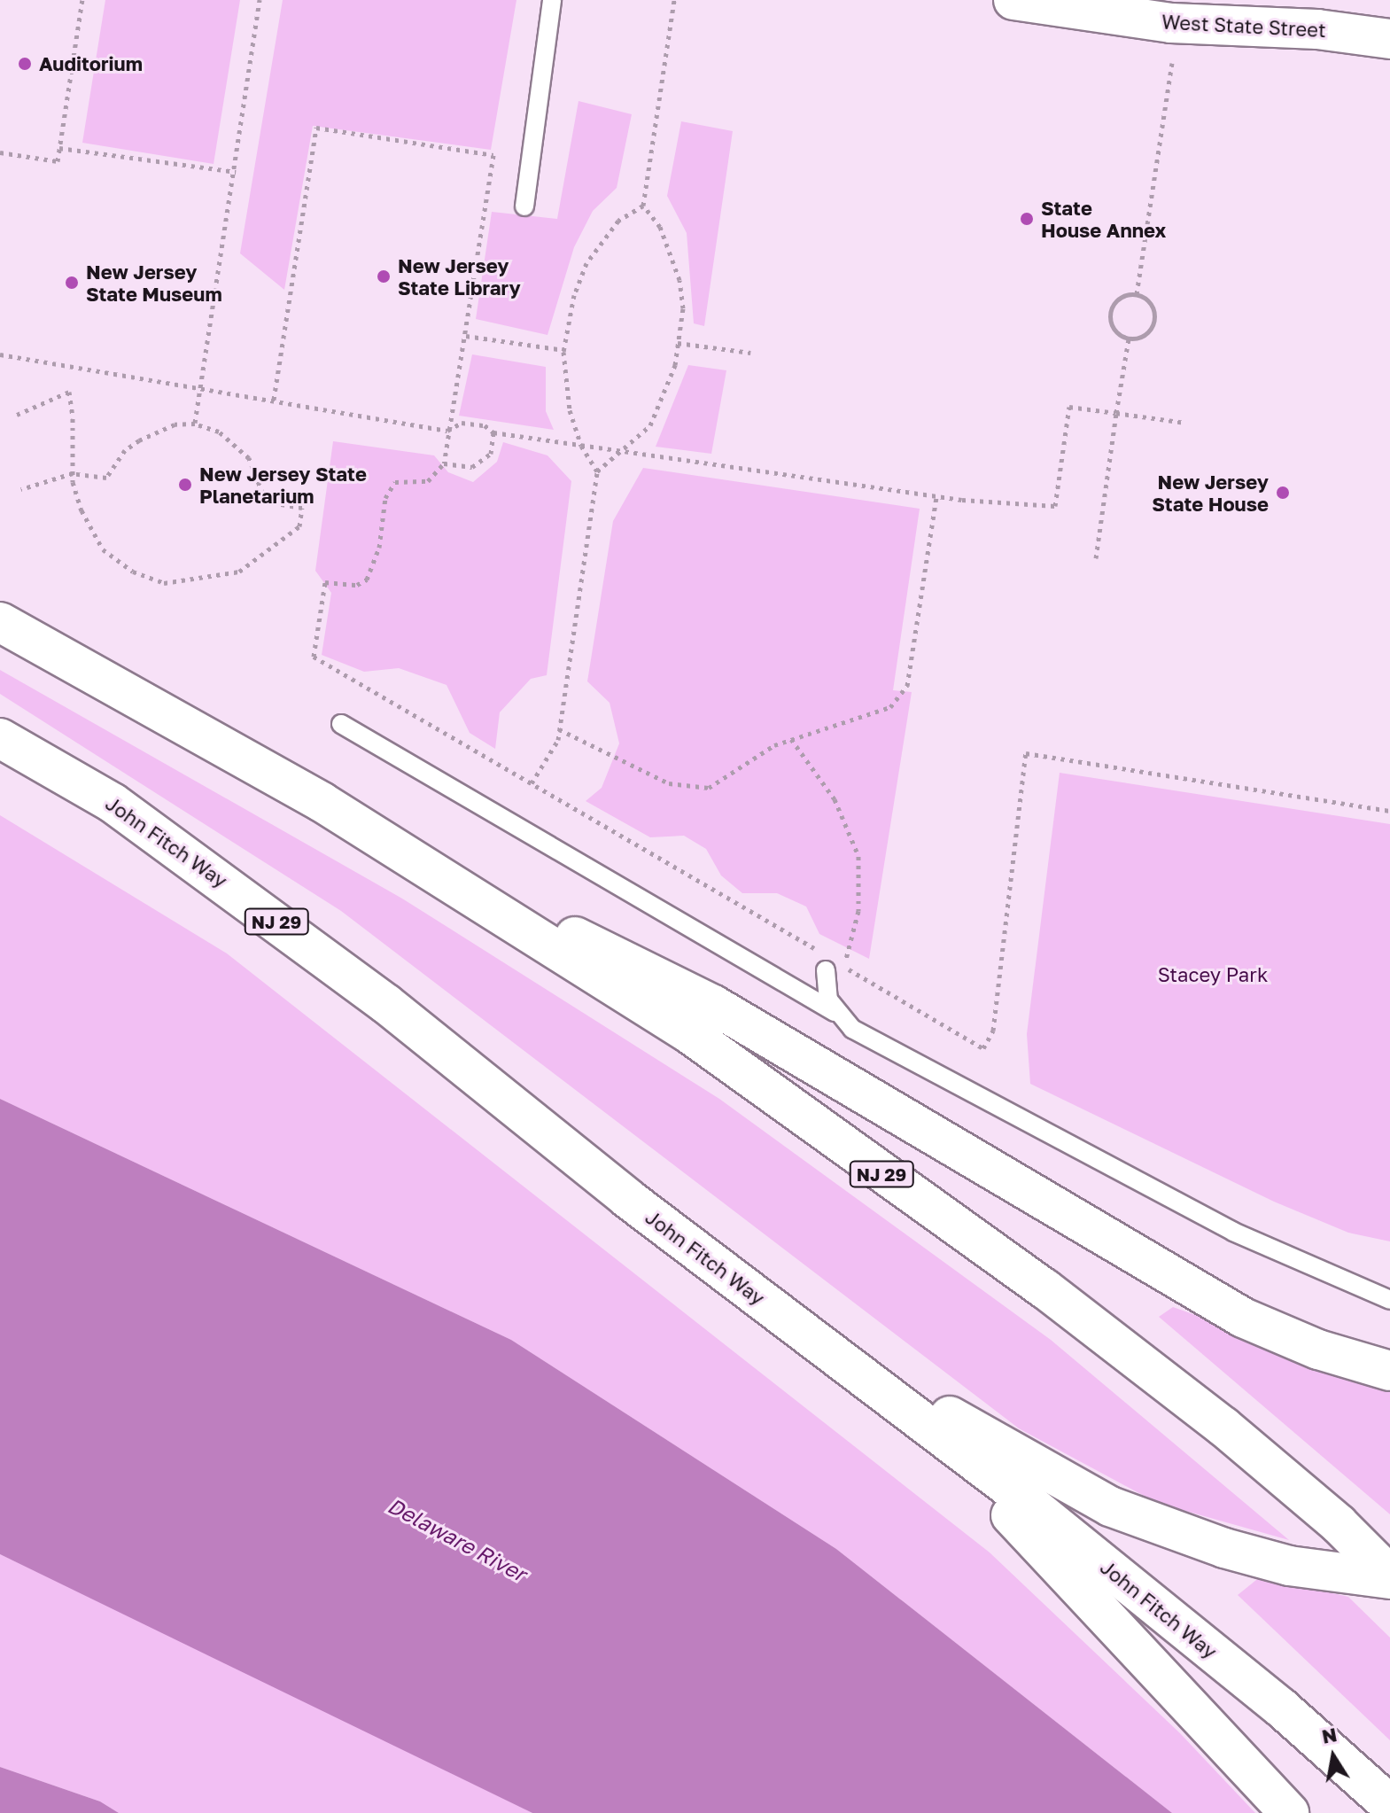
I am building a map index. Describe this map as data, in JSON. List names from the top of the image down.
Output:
{
  "streets": {
    "main road": ["West State Street", "John Fitch Way", "NJ 29"]
  },
  "water": ["Delaware River"],
  "parks": ["Stacey Park"],
  "places": [
    "Auditorium",
    "State House Annex",
    "New Jersey State Library",
    "New Jersey State Museum",
    "New Jersey State Planetarium",
    "New Jersey State House"
  ],
  "north": "top"
}
